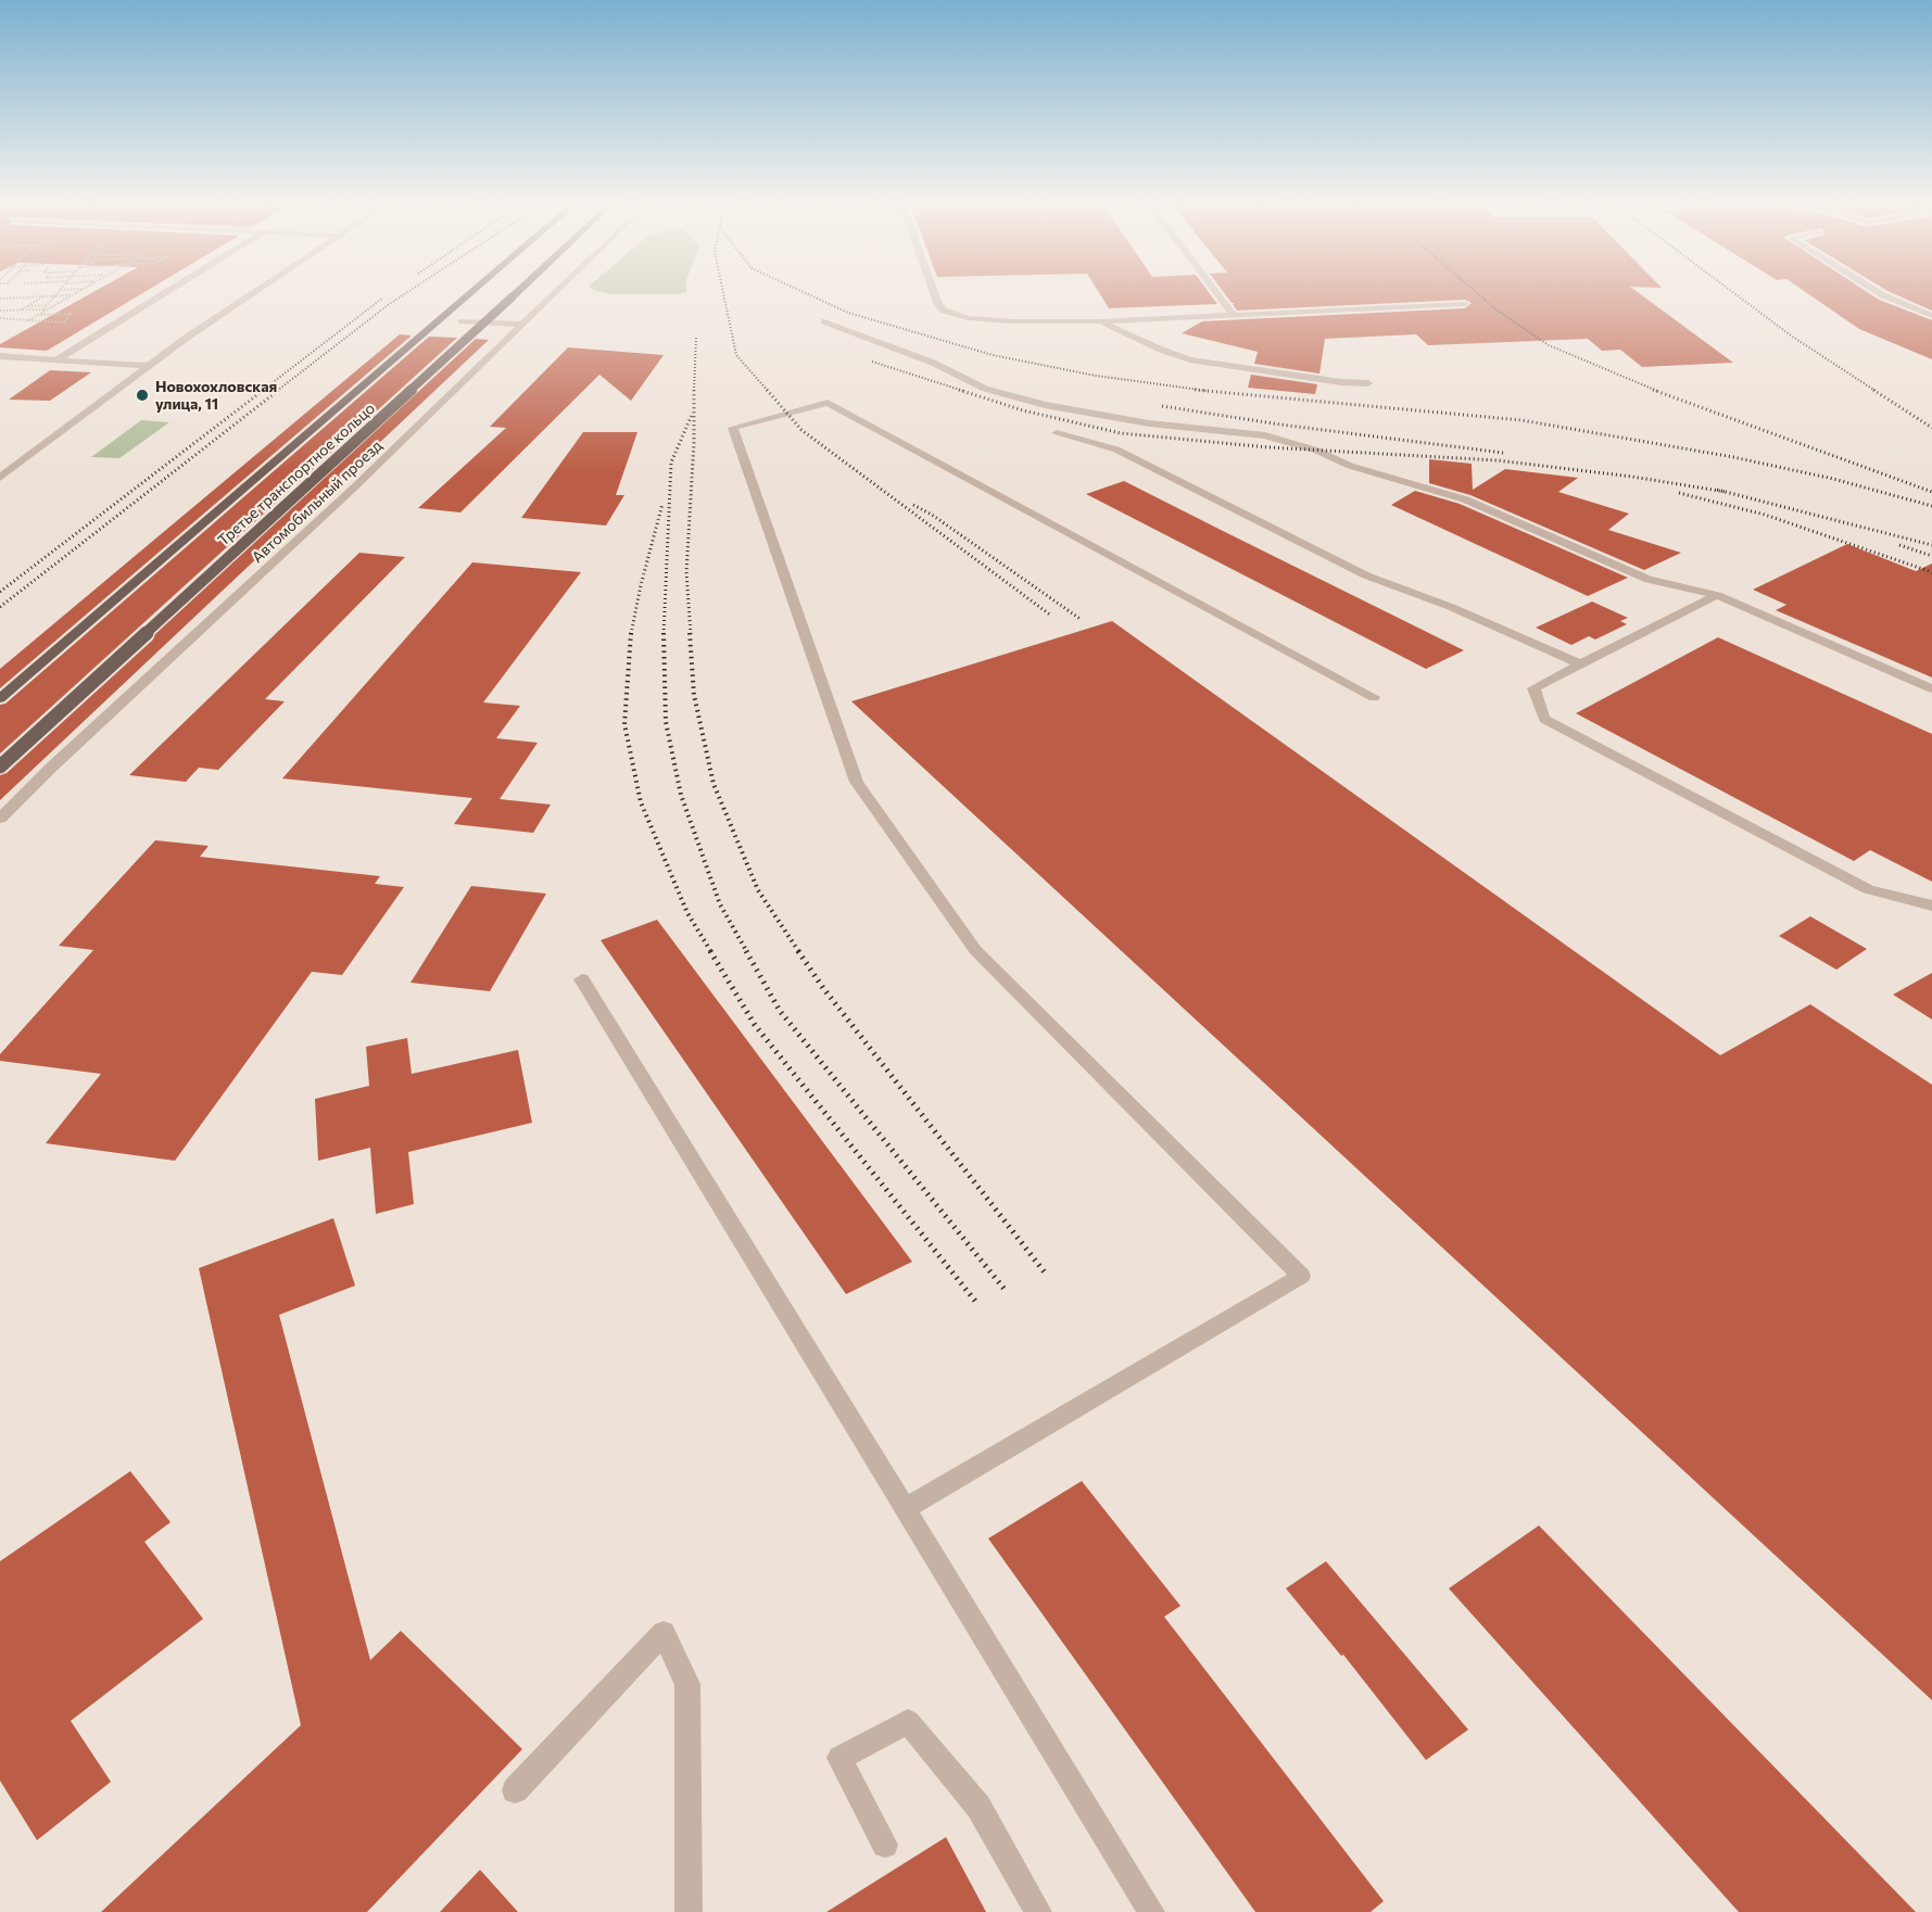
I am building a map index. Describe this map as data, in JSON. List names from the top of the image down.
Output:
{
  "streets": {
    "main road": ["Третье транспортное кольцо"],
    "street": ["Автомобильный проезд"]
  },
  "places": ["Новохохловская улица, 11"]
}
